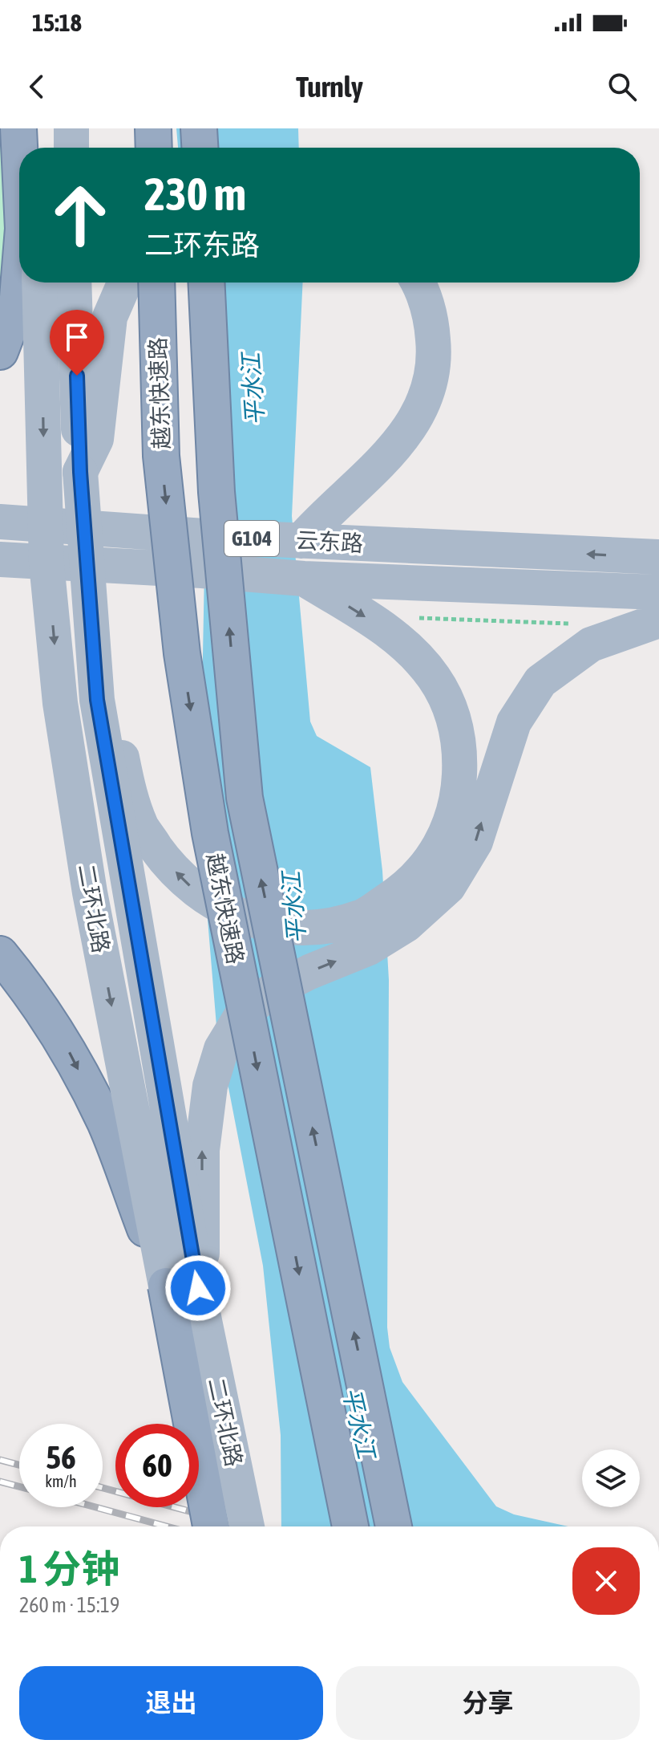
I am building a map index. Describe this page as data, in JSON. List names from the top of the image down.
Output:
{
  "streets": {
    "highway": ["越东快速路", "二环北路"],
    "main road": ["G104", "云东路"]
  },
  "water": ["平水江"],
  "page": {
    "status": "15:18",
    "header": "Turnly",
    "turn": ["230 m", "二环东路"],
    "speed": "56 km/h",
    "limit": "60",
    "heading": ["1 分钟", "260 m · 15:19"],
    "buttons": ["退出", "分享"]
  }
}
